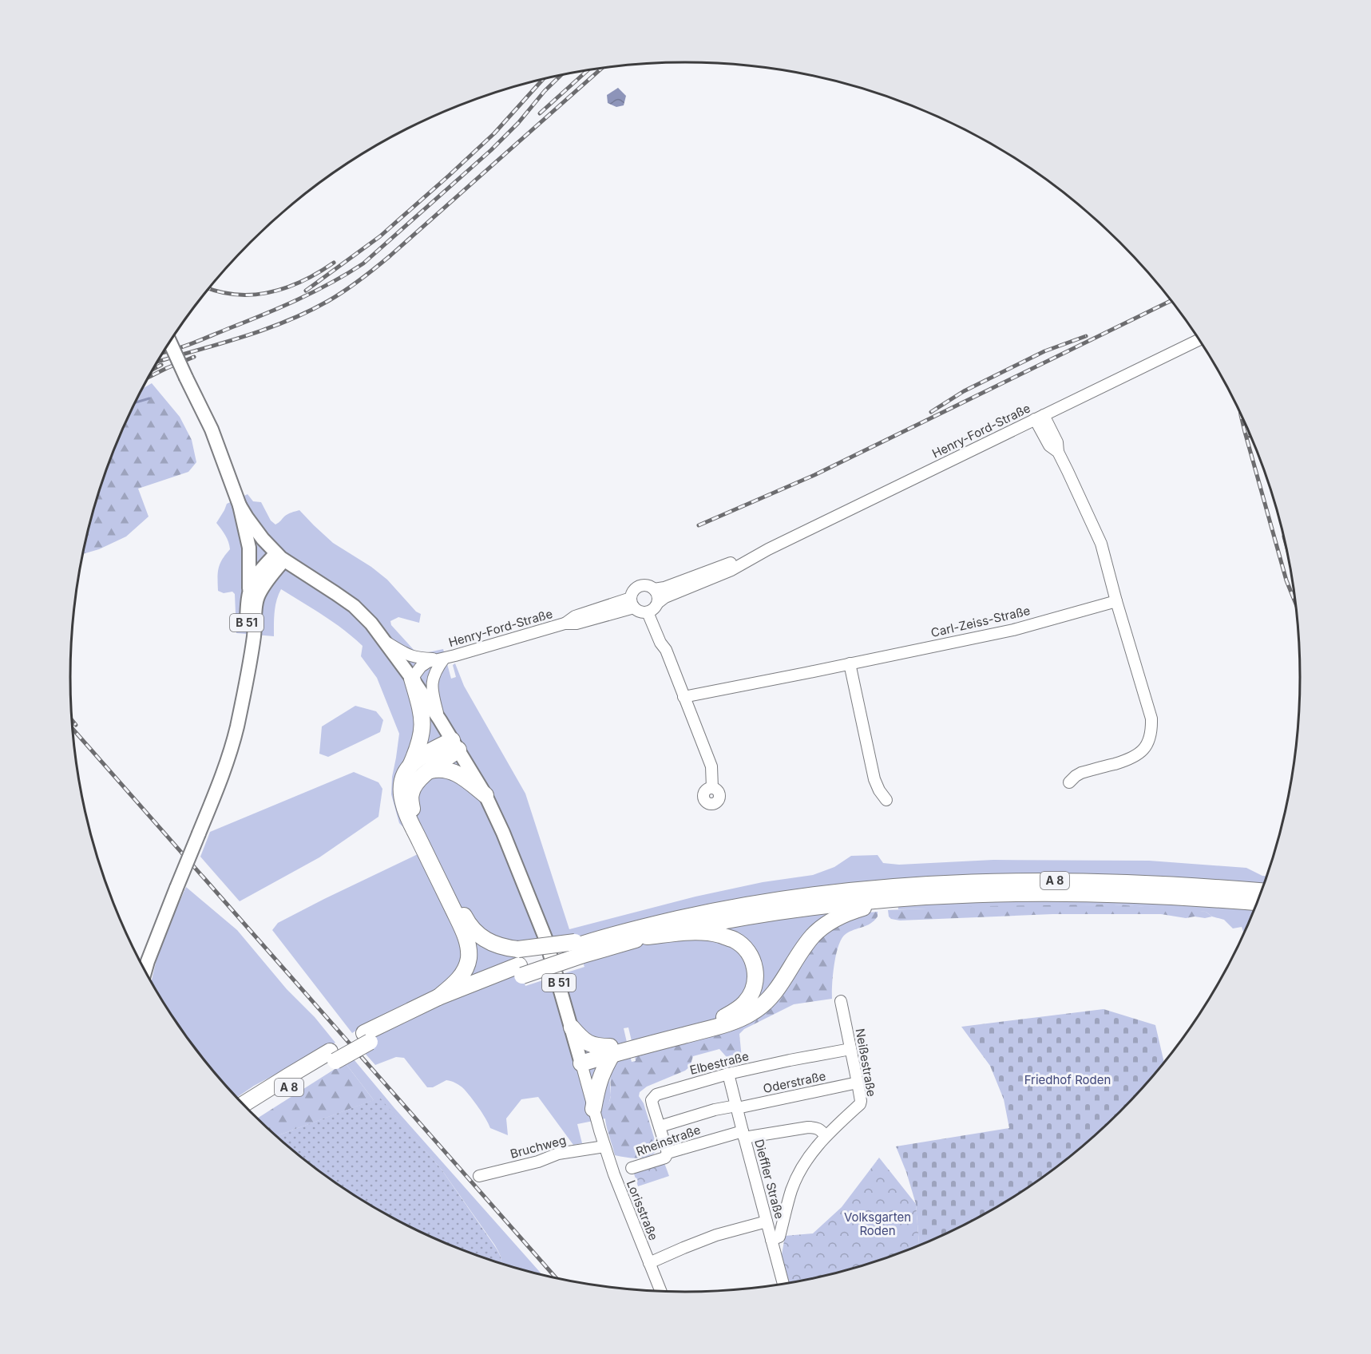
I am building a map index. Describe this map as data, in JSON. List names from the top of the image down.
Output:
{
  "streets": {
    "highway": ["A 8"],
    "main road": ["B 51"],
    "street": [
      "Henry-Ford-Straße",
      "Carl-Zeiss-Straße",
      "Neißestraße",
      "Elbestraße",
      "Oderstraße",
      "Rheinstraße",
      "Bruchweg",
      "Dieffler Straße",
      "Lorisstraße"
    ]
  },
  "crossings": [
    ["Henry-Ford-Straße", "B 51"],
    ["B 51", "Lorisstraße"],
    ["Neißestraße", "Elbestraße"],
    ["Neißestraße", "Oderstraße"],
    ["Neißestraße", "Rheinstraße"],
    ["Neißestraße", "Dieffler Straße"],
    ["Elbestraße", "Oderstraße"],
    ["Elbestraße", "Rheinstraße"],
    ["Elbestraße", "Dieffler Straße"],
    ["Oderstraße", "Dieffler Straße"],
    ["Rheinstraße", "Dieffler Straße"],
    ["Bruchweg", "Lorisstraße"]
  ],
  "parks": ["Friedhof Roden", "Volksgarten Roden"]
}
